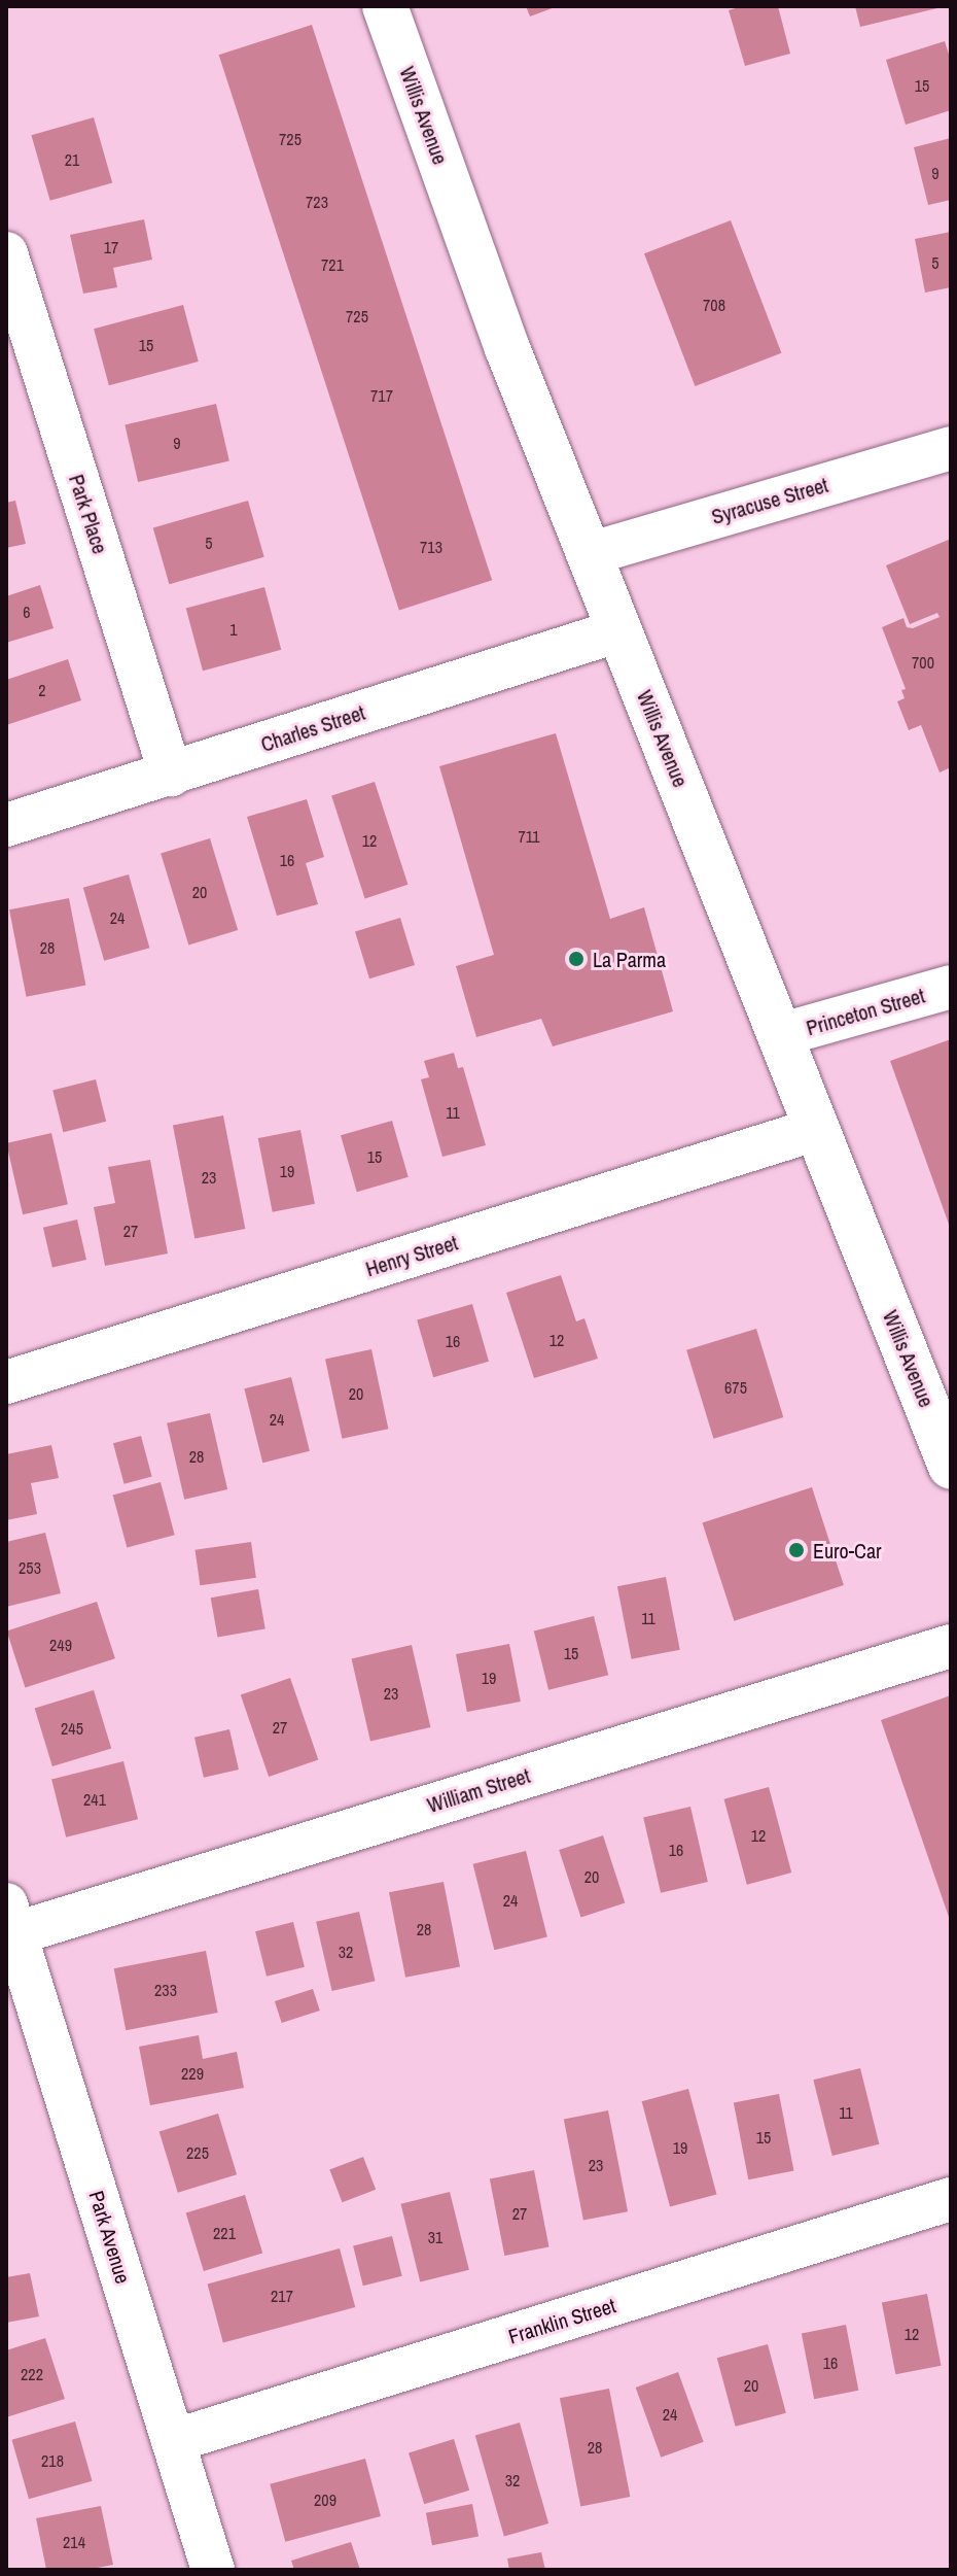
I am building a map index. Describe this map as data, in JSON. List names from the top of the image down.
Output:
{
  "streets": {
    "main road": ["Willis Avenue"],
    "street": [
      "Syracuse Street",
      "Park Place",
      "Charles Street",
      "Princeton Street",
      "Henry Street",
      "William Street",
      "Park Avenue",
      "Franklin Street"
    ]
  },
  "crossings": [
    ["Willis Avenue", "Syracuse Street"],
    ["Willis Avenue", "Charles Street"],
    ["Willis Avenue", "Princeton Street"],
    ["Willis Avenue", "Henry Street"],
    ["Park Place", "Charles Street"],
    ["William Street", "Park Avenue"],
    ["Park Avenue", "Franklin Street"]
  ],
  "places": ["La Parma", "Euro-Car"],
  "house_numbers": [
    "15",
    "725",
    "21",
    "9",
    "723",
    "17",
    "5",
    "721",
    "708",
    "725",
    "15",
    "717",
    "9",
    "5",
    "713",
    "6",
    "1",
    "700",
    "2",
    "711",
    "12",
    "16",
    "20",
    "24",
    "28",
    "11",
    "15",
    "19",
    "23",
    "27",
    "12",
    "16",
    "675",
    "20",
    "24",
    "28",
    "253",
    "11",
    "249",
    "15",
    "19",
    "23",
    "27",
    "245",
    "241",
    "12",
    "16",
    "20",
    "24",
    "28",
    "32",
    "233",
    "229",
    "11",
    "15",
    "19",
    "225",
    "23",
    "27",
    "221",
    "31",
    "217",
    "12",
    "16",
    "222",
    "20",
    "24",
    "28",
    "218",
    "32",
    "209",
    "214"
  ]
}
